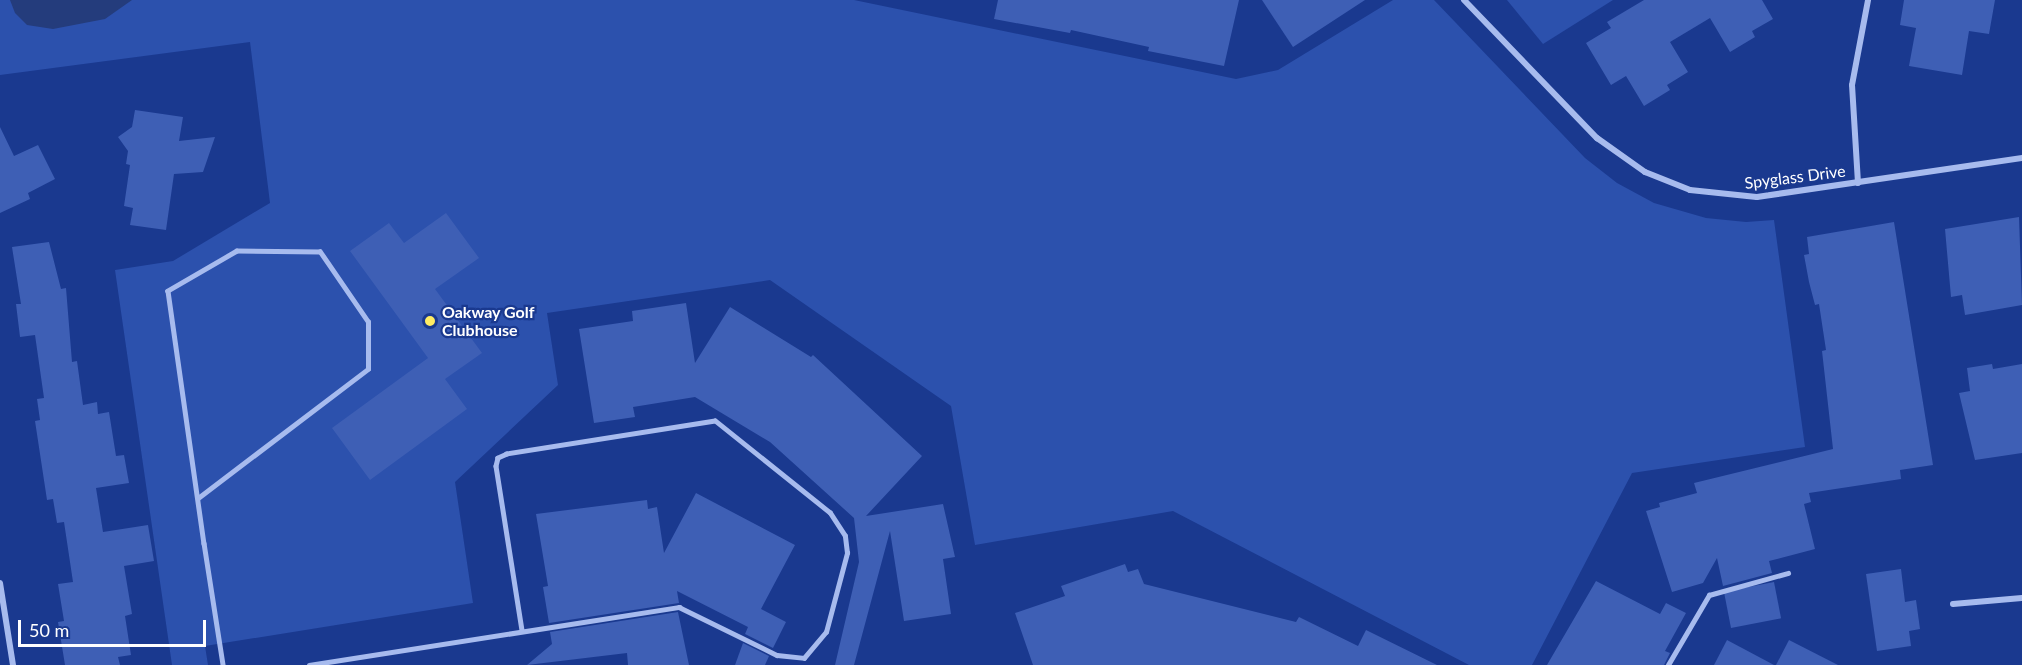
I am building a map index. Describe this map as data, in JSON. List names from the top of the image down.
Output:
{
  "streets": {
    "street": ["Spyglass Drive"]
  },
  "places": ["Oakway Golf Clubhouse"],
  "scale_bar": "50 m"
}
